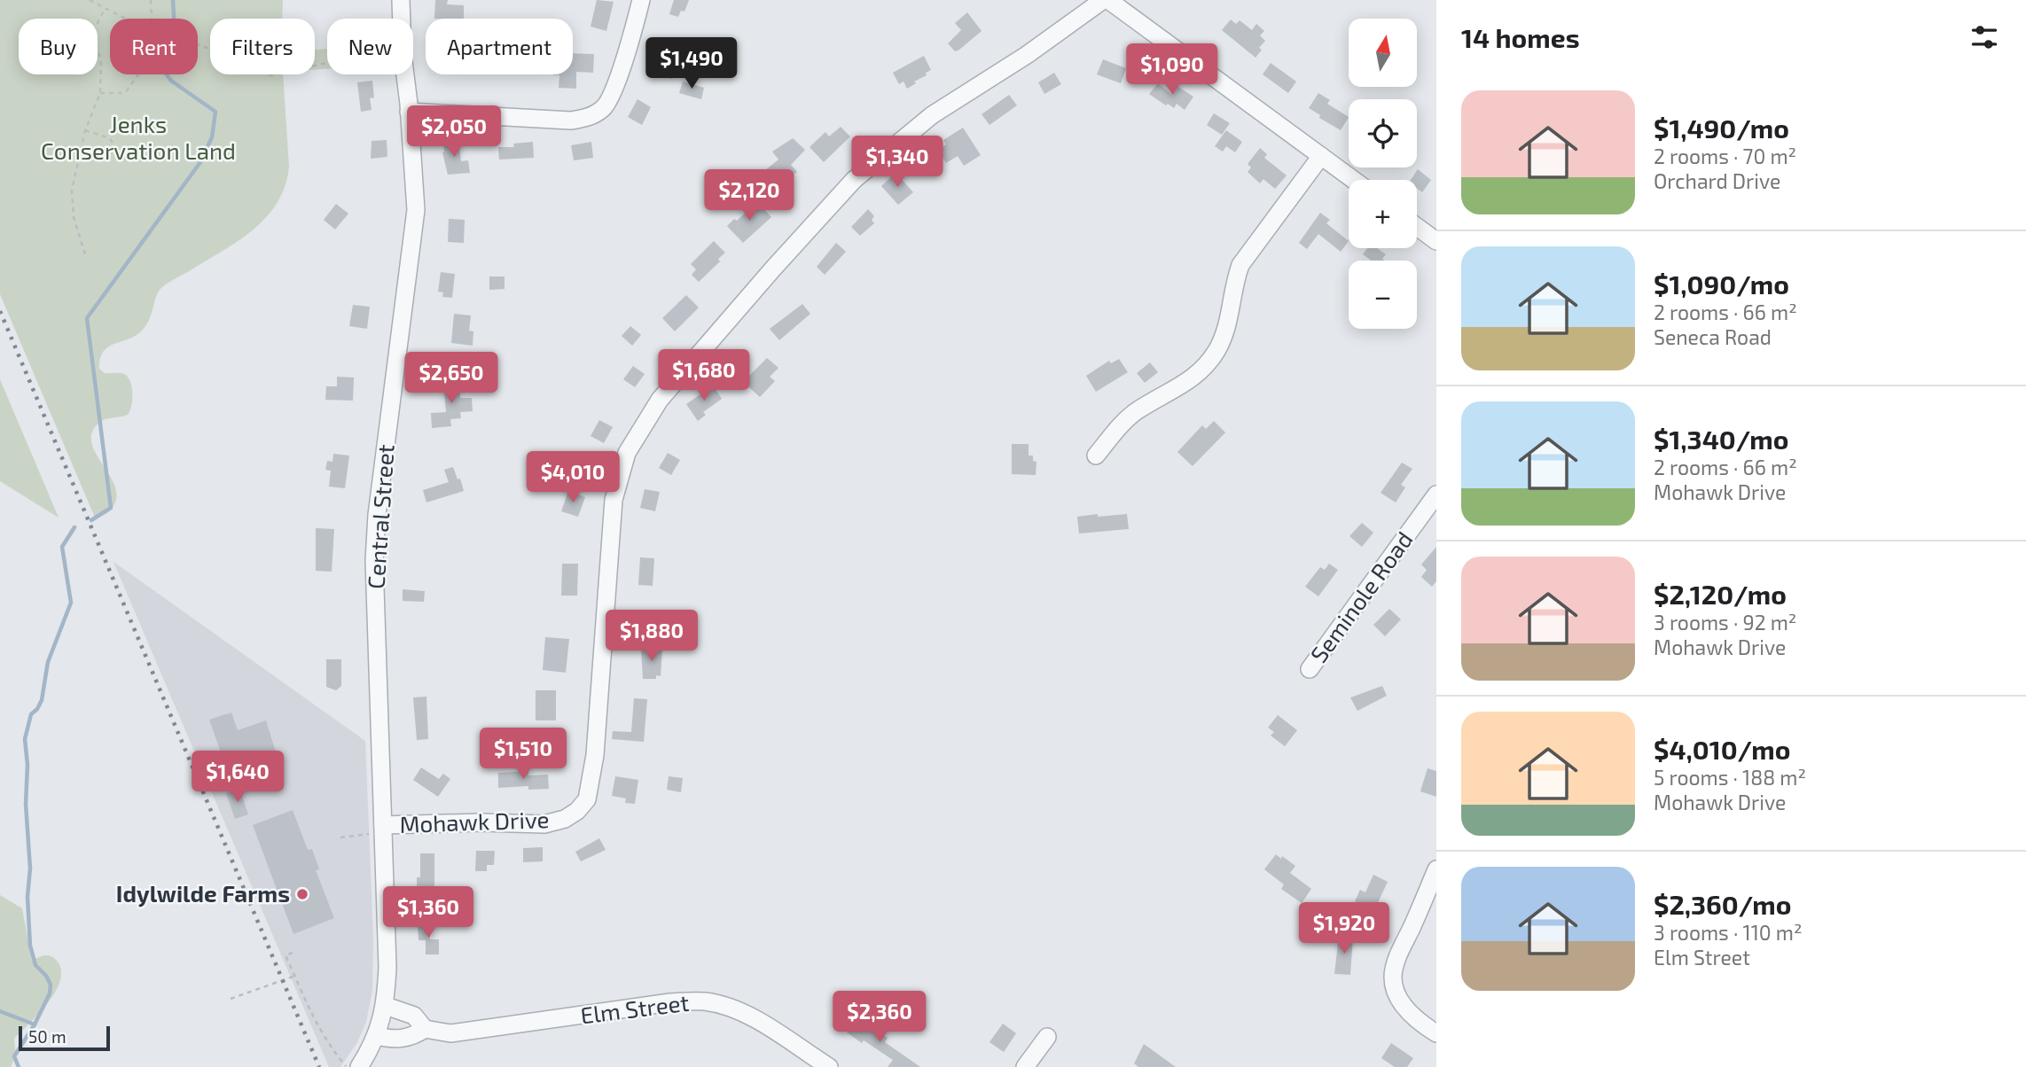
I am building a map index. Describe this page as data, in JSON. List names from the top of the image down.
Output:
{
  "streets": {
    "street": [
      "Central Street",
      "Seminole Road",
      "Mohawk Drive",
      "Elm Street"
    ]
  },
  "crossings": [
    ["Central Street", "Mohawk Drive"],
    ["Central Street", "Elm Street"]
  ],
  "parks": ["Jenks Conservation Land"],
  "places": ["Idylwilde Farms"],
  "scale_bar": "50 m",
  "north": "top",
  "page": {
    "heading": "14 homes",
    "map_buttons": ["+", "−"],
    "chip": [
      "Buy",
      "Rent",
      "Filters",
      "New",
      "Apartment"
    ],
    "price": [
      "$1,490",
      "$1,090",
      "$2,050",
      "$1,340",
      "$2,120",
      "$1,680",
      "$2,650",
      "$4,010",
      "$1,880",
      "$1,510",
      "$1,640",
      "$1,360",
      "$1,920",
      "$2,360"
    ],
    "list": [
      {
        "name": "$1,490/mo",
        "note": "2 rooms · 70 m² · Orchard Drive"
      },
      {
        "name": "$1,090/mo",
        "note": "2 rooms · 66 m² · Seneca Road"
      },
      {
        "name": "$1,340/mo",
        "note": "2 rooms · 66 m² · Mohawk Drive"
      },
      {
        "name": "$2,120/mo",
        "note": "3 rooms · 92 m² · Mohawk Drive"
      },
      {
        "name": "$4,010/mo",
        "note": "5 rooms · 188 m² · Mohawk Drive"
      },
      {
        "name": "$2,360/mo",
        "note": "3 rooms · 110 m² · Elm Street"
      }
    ],
    "scale": "50 m"
  }
}
